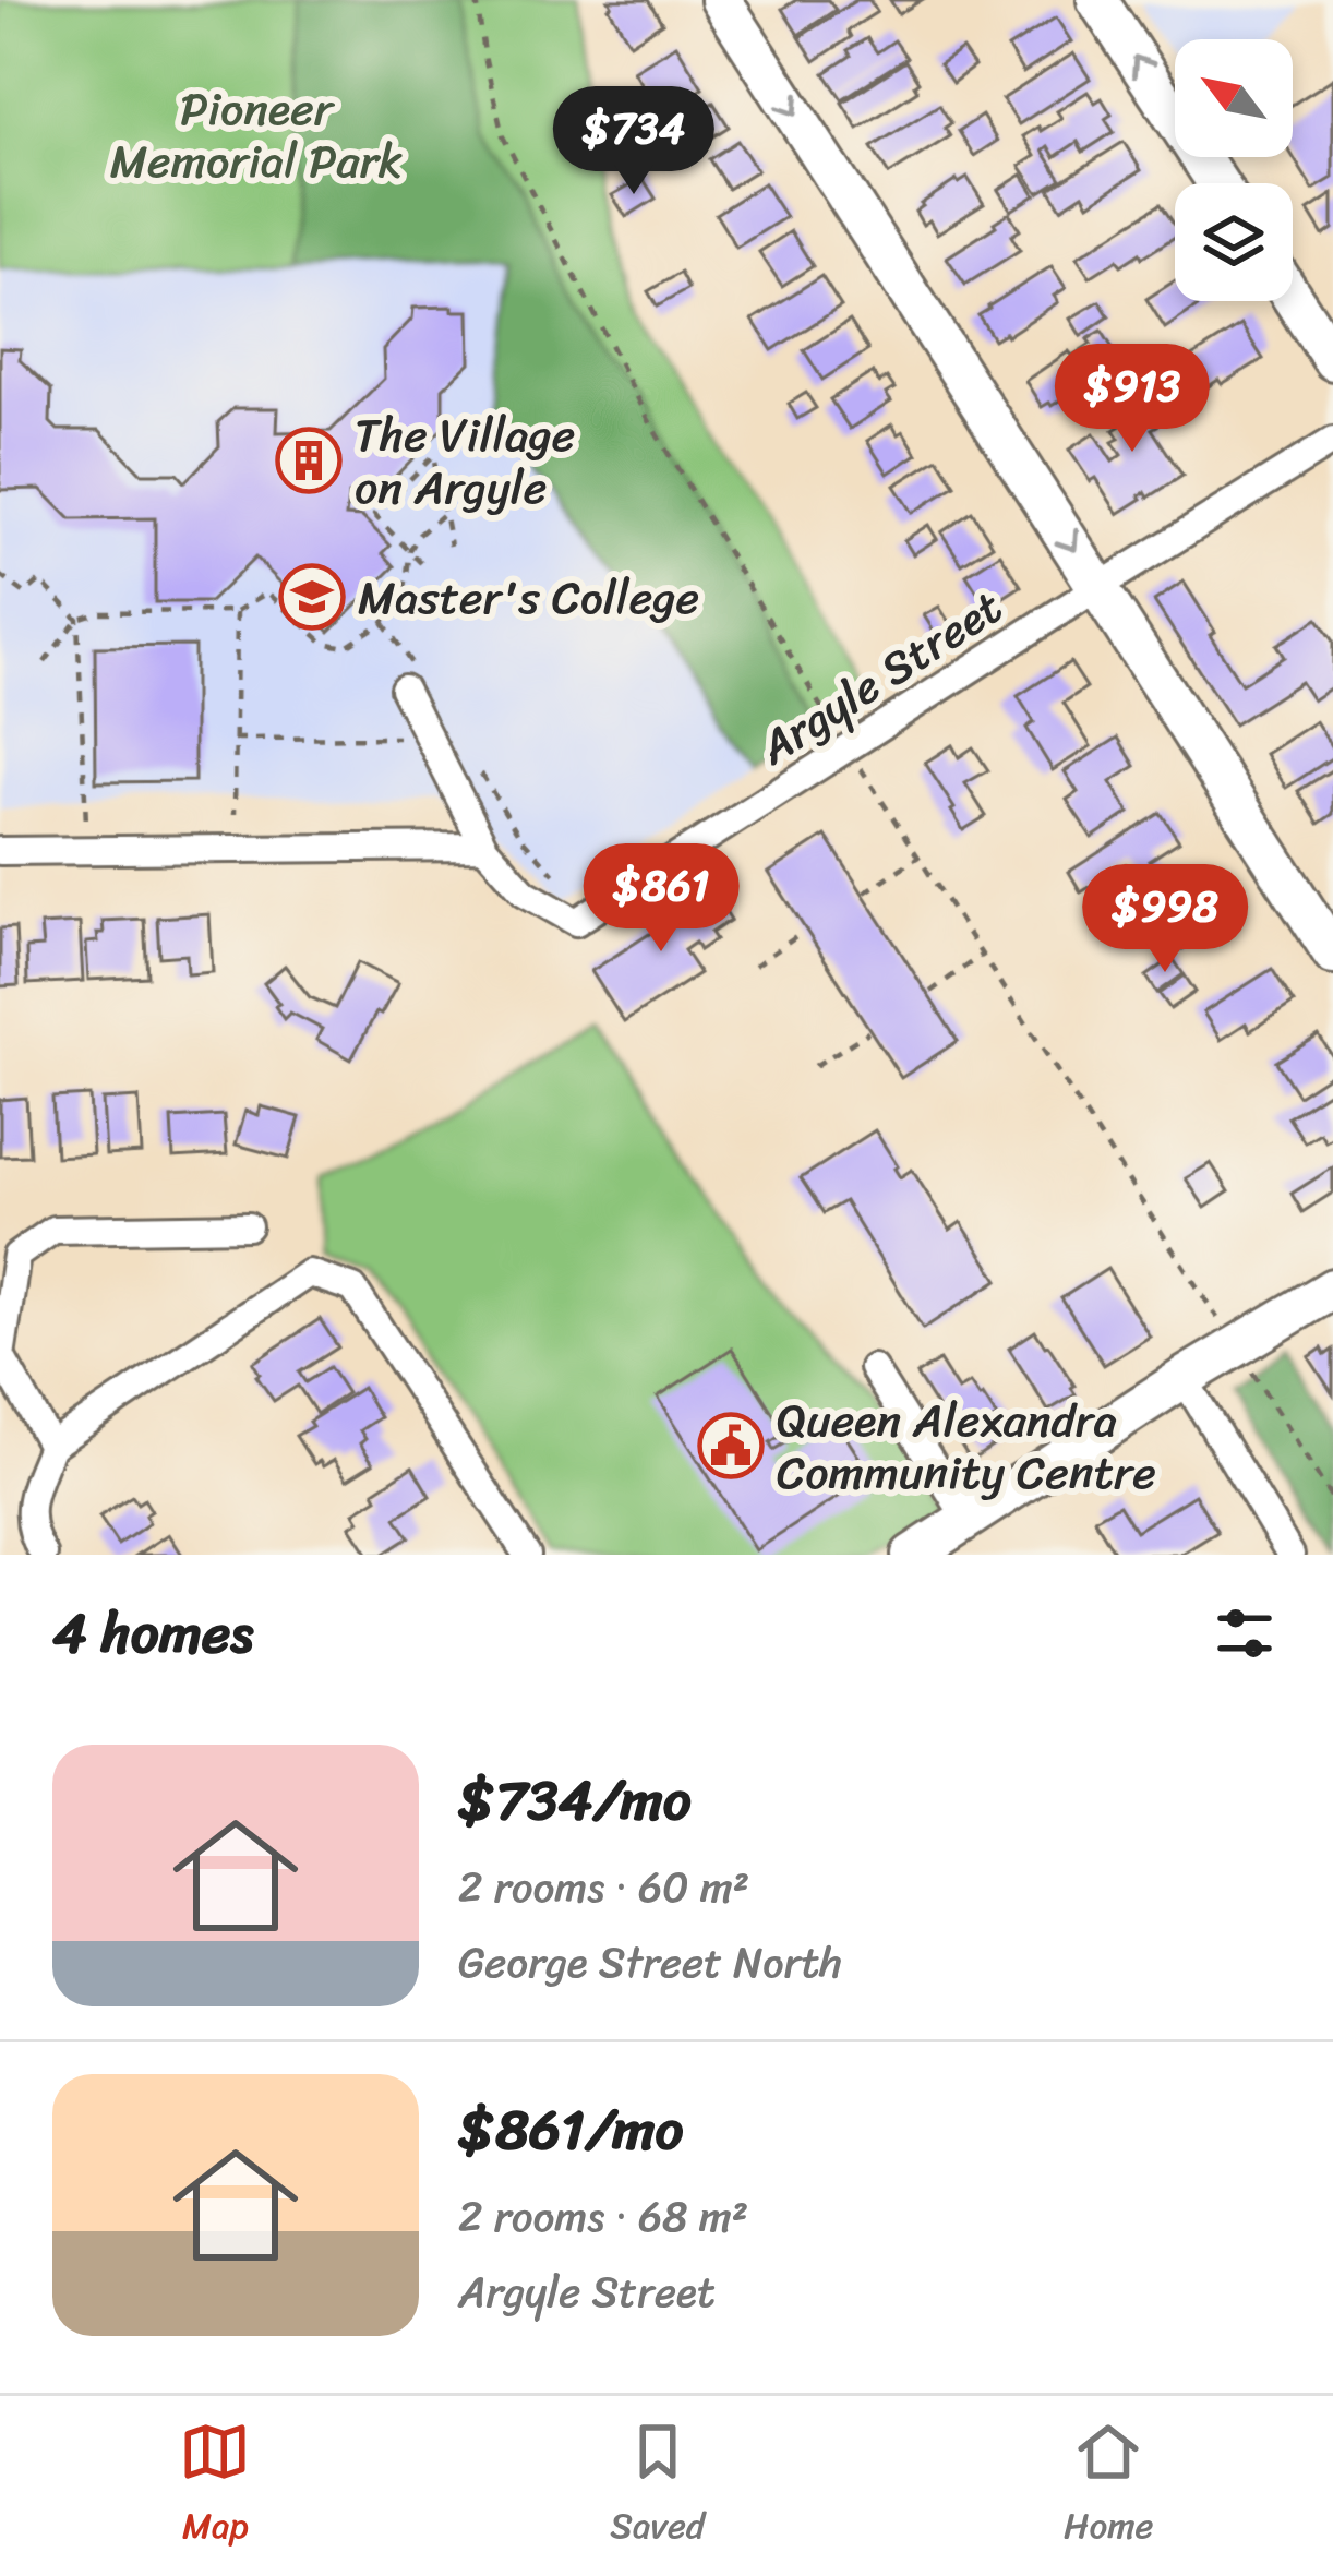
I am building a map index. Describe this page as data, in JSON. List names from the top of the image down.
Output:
{
  "streets": {
    "street": ["Argyle Street"]
  },
  "parks": ["Pioneer Memorial Park"],
  "places": {
    "building": ["The Village on Argyle"],
    "school or university": ["Master's College"],
    "public building": ["Queen Alexandra Community Centre"]
  },
  "north": "top left",
  "page": {
    "price": [
      "$734",
      "$913",
      "$861",
      "$998"
    ],
    "heading": "4 homes",
    "list": [
      {
        "name": "$734/mo",
        "note": "2 rooms · 60 m² · George Street North"
      },
      {
        "name": "$861/mo",
        "note": "2 rooms · 68 m² · Argyle Street"
      }
    ],
    "tabs": ["Map", "Saved", "Home"]
  }
}
